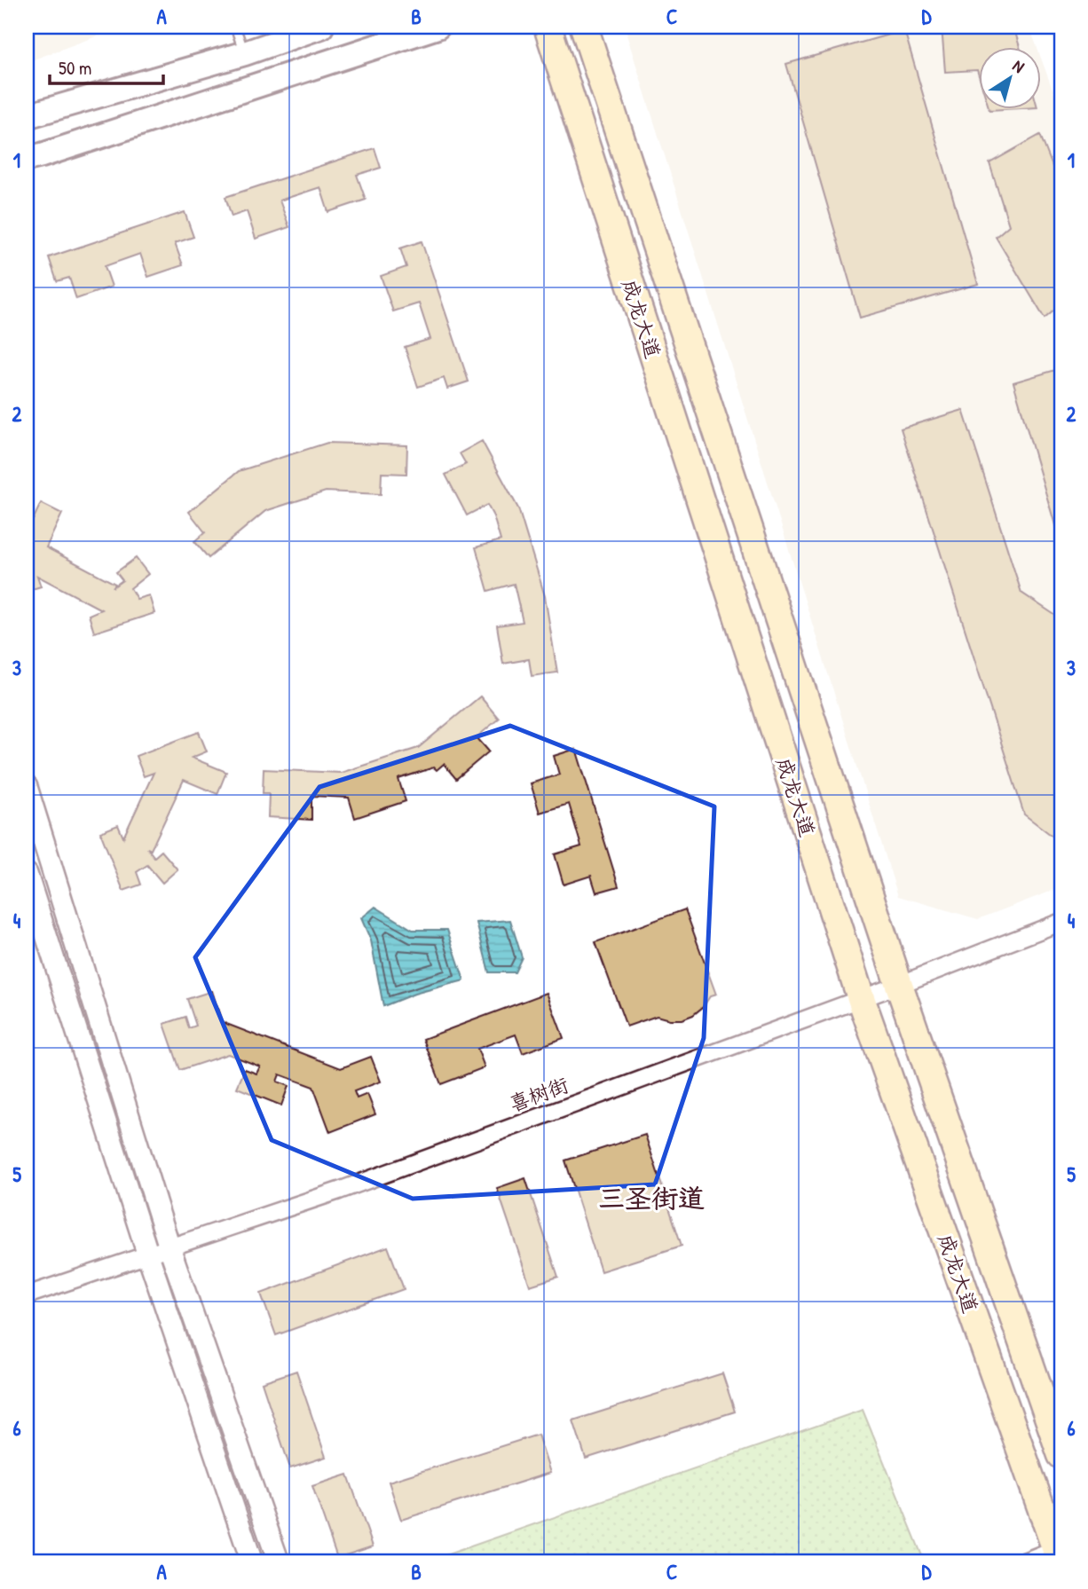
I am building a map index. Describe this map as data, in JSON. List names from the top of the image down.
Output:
{
  "streets": {
    "highway": ["成龙大道"],
    "street": ["喜树街"]
  },
  "crossings": [
    ["成龙大道", "喜树街"]
  ],
  "districts": ["三圣街道"],
  "scale_bar": "50 m",
  "north": "top right",
  "grid": {
    "columns": [
      "A",
      "B",
      "C",
      "D"
    ],
    "rows": [
      "1",
      "2",
      "3",
      "4",
      "5",
      "6"
    ]
  }
}
